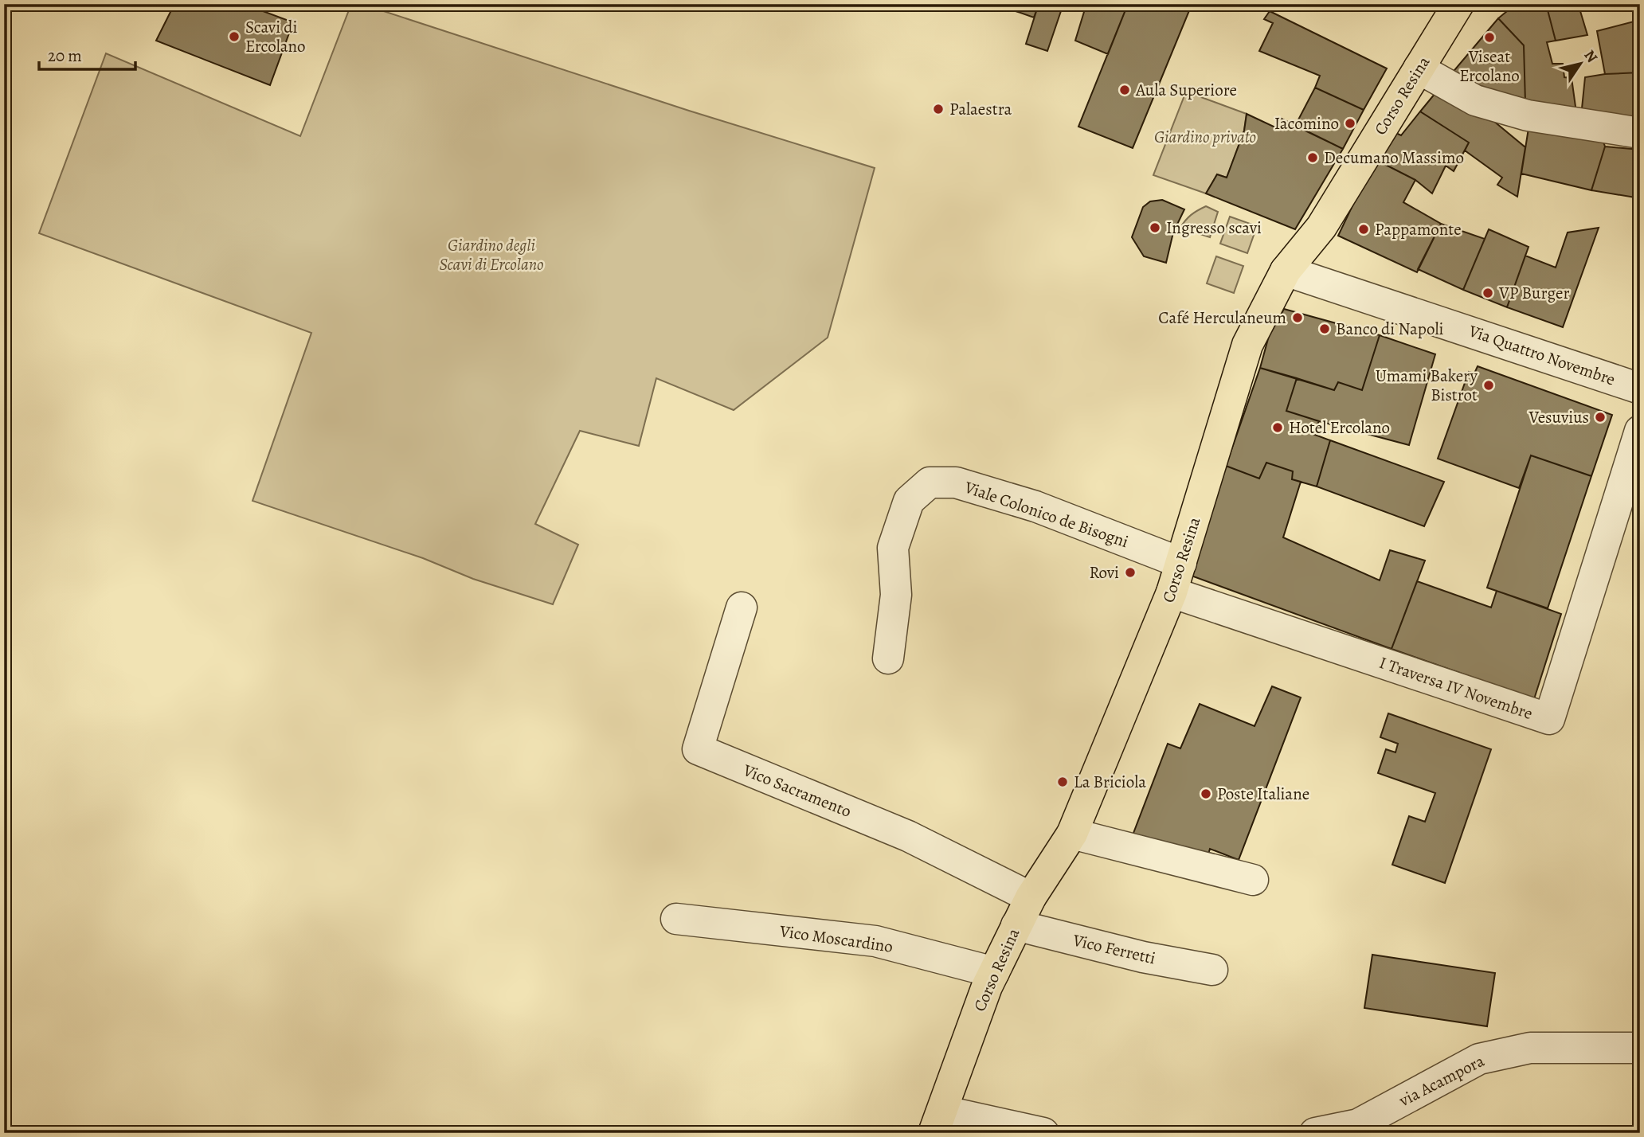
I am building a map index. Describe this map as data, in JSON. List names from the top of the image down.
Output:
{
  "streets": {
    "main road": ["Corso Resina"],
    "street": [
      "Via Quattro Novembre",
      "Viale Colonico de Bisogni",
      "I Traversa IV Novembre",
      "Vico Sacramento",
      "Vico Moscardino",
      "Vico Ferretti",
      "via Acampora"
    ]
  },
  "crossings": [
    ["Corso Resina", "Via Quattro Novembre"],
    ["Corso Resina", "Viale Colonico de Bisogni"],
    ["Corso Resina", "I Traversa IV Novembre"],
    ["Corso Resina", "Vico Sacramento"],
    ["Corso Resina", "Vico Moscardino"],
    ["Corso Resina", "Vico Ferretti"]
  ],
  "parks": ["Giardino privato", "Giardino degli Scavi di Ercolano"],
  "places": [
    "Scavi di Ercolano",
    "Viseat Ercolano",
    "Aula Superiore",
    "Palaestra",
    "Iacomino",
    "Decumano Massimo",
    "Ingresso scavi",
    "Pappamonte",
    "VP Burger",
    "Café Herculaneum",
    "Banco di Napoli",
    "Umami Bakery Bistrot",
    "Vesuvius",
    "Hotel Ercolano",
    "Rovi",
    "La Briciola",
    "Poste Italiane"
  ],
  "scale_bar": "20 m",
  "north": "top right"
}
